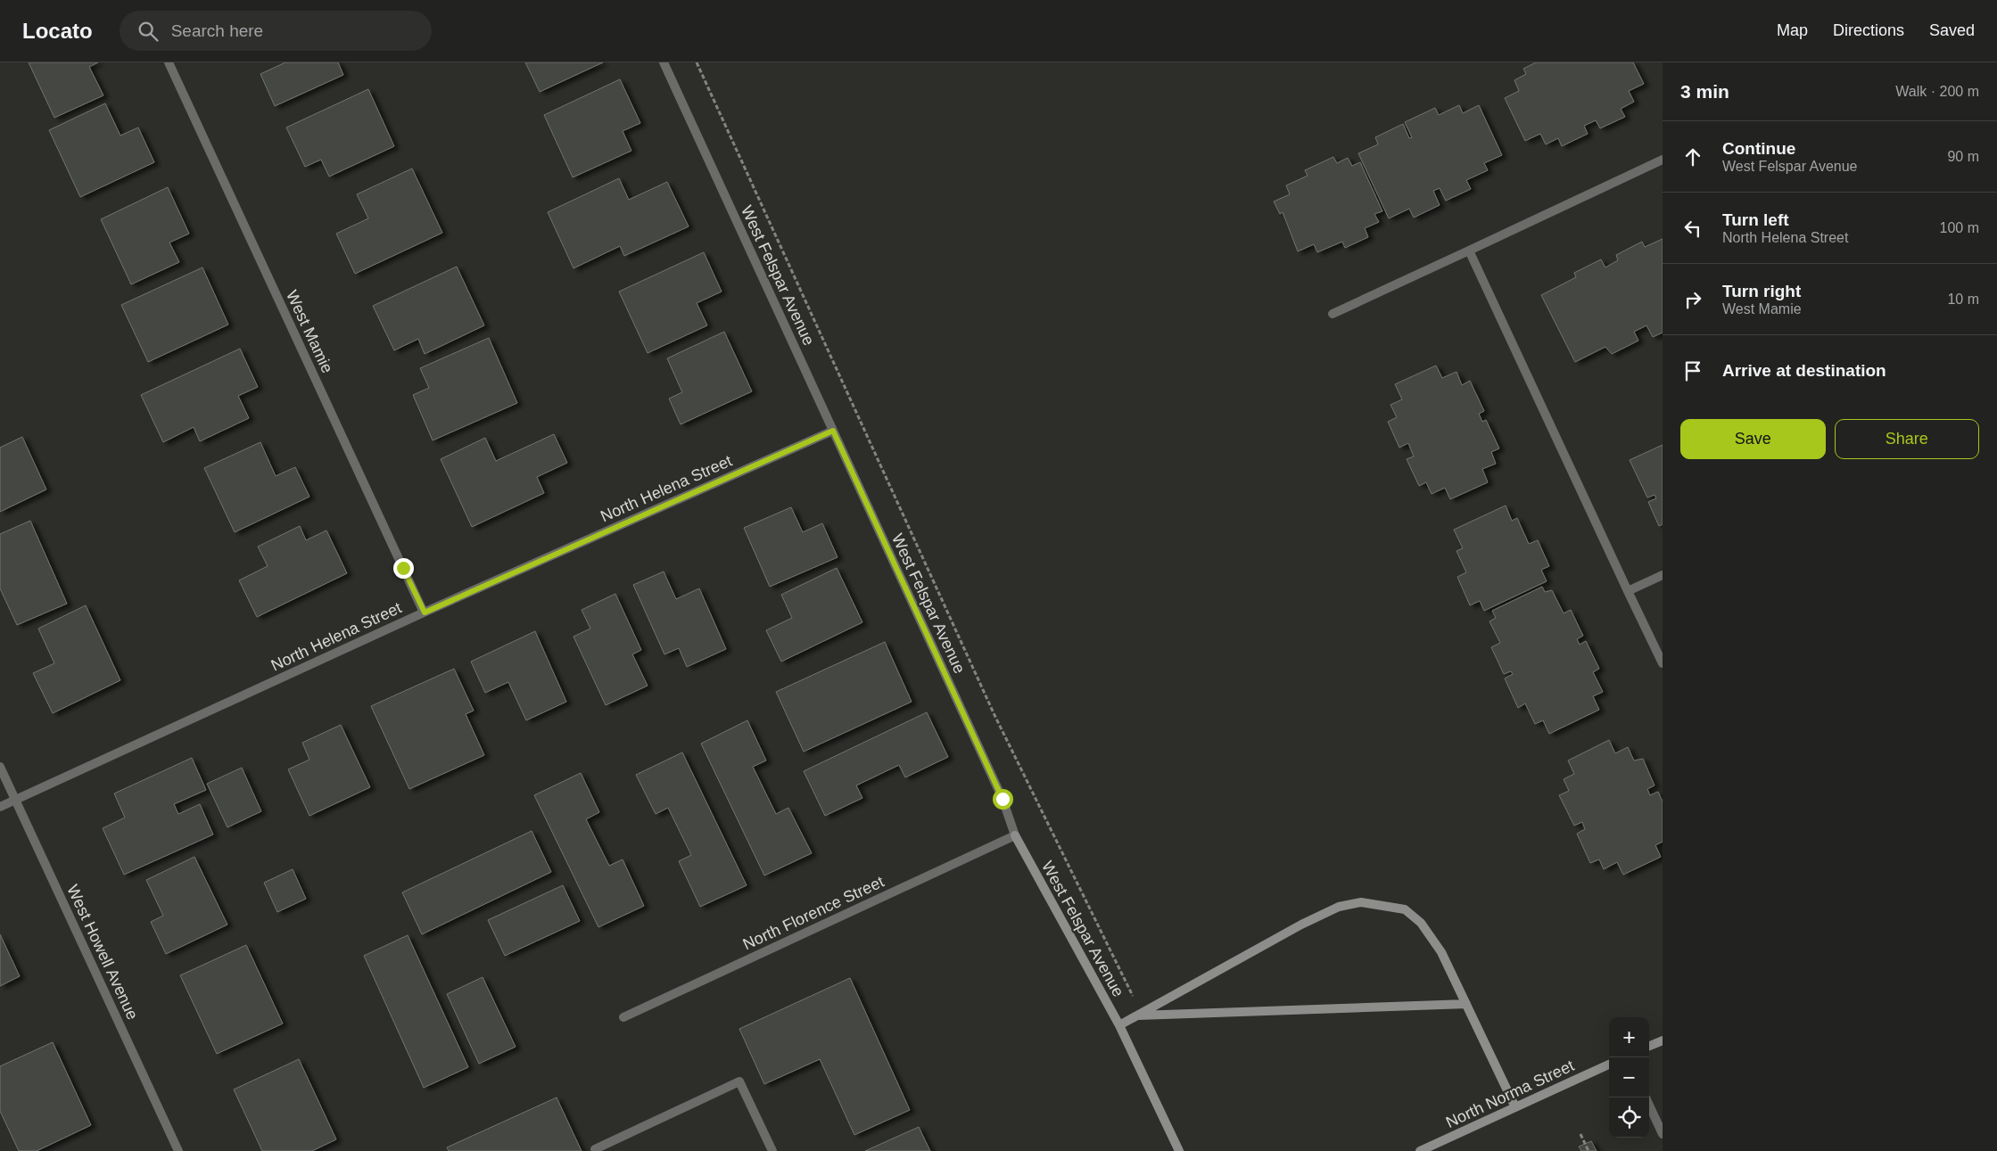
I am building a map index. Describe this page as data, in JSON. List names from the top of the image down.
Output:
{
  "streets": {
    "street": [
      "West Felspar Avenue",
      "West Mamie",
      "North Helena Street",
      "North Florence Street",
      "West Howell Avenue",
      "North Norma Street"
    ]
  },
  "crossings": [
    ["West Felspar Avenue", "North Helena Street"],
    ["West Felspar Avenue", "North Florence Street"],
    ["West Mamie", "North Helena Street"],
    ["North Helena Street", "West Howell Avenue"]
  ],
  "page": {
    "header": "Locato",
    "search": "Search here",
    "nav": ["Map", "Directions", "Saved"],
    "heading": ["3 min", "Walk · 200 m"],
    "list": [
      ["Continue", "West Felspar Avenue", "90 m"],
      ["Turn left", "North Helena Street", "100 m"],
      ["Turn right", "West Mamie", "10 m"],
      "Arrive at destination"
    ],
    "buttons": ["Save", "Share"],
    "map_buttons": ["+", "−"]
  }
}
